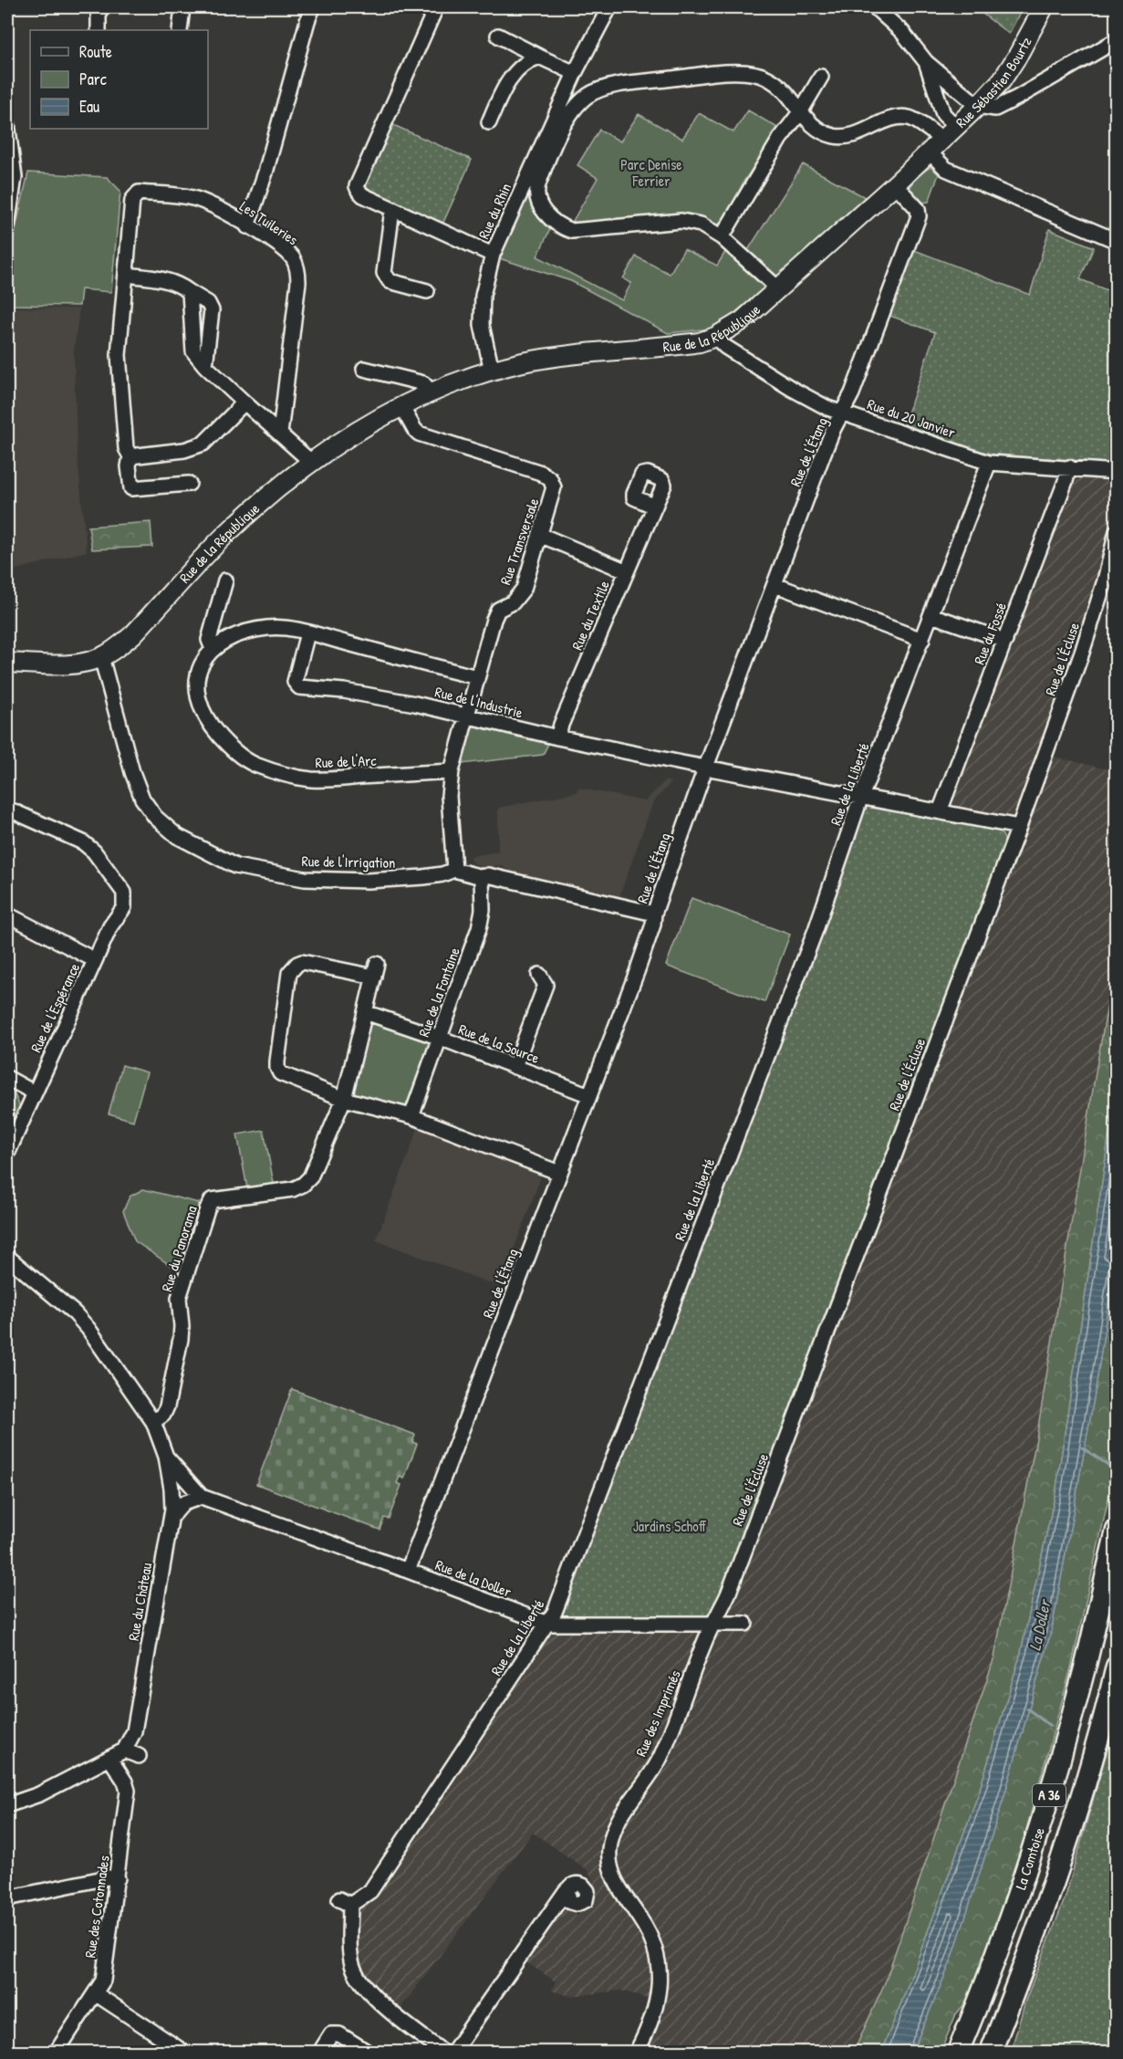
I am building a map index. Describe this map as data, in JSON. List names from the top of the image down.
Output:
{
  "streets": {
    "highway": ["A 36", "La Comtoise"],
    "main road": ["Rue Sébastien Bourtz", "Rue de la République"],
    "street": [
      "Rue du Rhin",
      "Les Tuileries",
      "Rue du 20 Janvier",
      "Rue de l'Étang",
      "Rue Transversale",
      "Rue du Textile",
      "Rue du Fossé",
      "Rue de l'Écluse",
      "Rue de l'Industrie",
      "Rue de l'Arc",
      "Rue de la Liberté",
      "Rue de l'Irrigation",
      "Rue de la Fontaine",
      "Rue de l'Espérance",
      "Rue de la Source",
      "Rue du Panorama",
      "Rue de la Doller",
      "Rue du Château",
      "Rue des Imprimés",
      "Rue des Cotonnades"
    ]
  },
  "crossings": [
    ["Rue Sébastien Bourtz", "Rue de la République"],
    ["Rue du Rhin", "Rue de la République"],
    ["Rue de la République", "Rue du 20 Janvier"],
    ["Rue de la République", "Rue de l'Étang"],
    ["Rue de la République", "Rue Transversale"],
    ["Rue de la République", "Rue de l'Irrigation"],
    ["Rue du 20 Janvier", "Rue de l'Étang"],
    ["Rue du 20 Janvier", "Rue du Fossé"],
    ["Rue du 20 Janvier", "Rue de la Liberté"],
    ["Rue de l'Étang", "Rue de l'Industrie"],
    ["Rue de l'Étang", "Rue de l'Irrigation"],
    ["Rue de l'Étang", "Rue de la Source"],
    ["Rue de l'Étang", "Rue de la Doller"],
    ["Rue Transversale", "Rue de l'Industrie"],
    ["Rue Transversale", "Rue de l'Arc"],
    ["Rue Transversale", "Rue de l'Irrigation"],
    ["Rue du Textile", "Rue de l'Industrie"],
    ["Rue du Fossé", "Rue de l'Industrie"],
    ["Rue de l'Écluse", "Rue de l'Industrie"],
    ["Rue de l'Écluse", "Rue de la Doller"],
    ["Rue de l'Écluse", "Rue des Imprimés"],
    ["Rue de l'Industrie", "Rue de la Liberté"],
    ["Rue de la Liberté", "Rue de la Doller"],
    ["Rue de l'Irrigation", "Rue de la Fontaine"],
    ["Rue de la Fontaine", "Rue de la Source"],
    ["Rue du Panorama", "Rue du Château"],
    ["Rue de la Doller", "Rue du Château"],
    ["Rue de la Doller", "Rue des Imprimés"]
  ],
  "water": ["La Doller"],
  "parks": ["Parc Denise Ferrier", "Jardins Schoff"],
  "legend": ["Route", "Parc", "Eau"]
}
